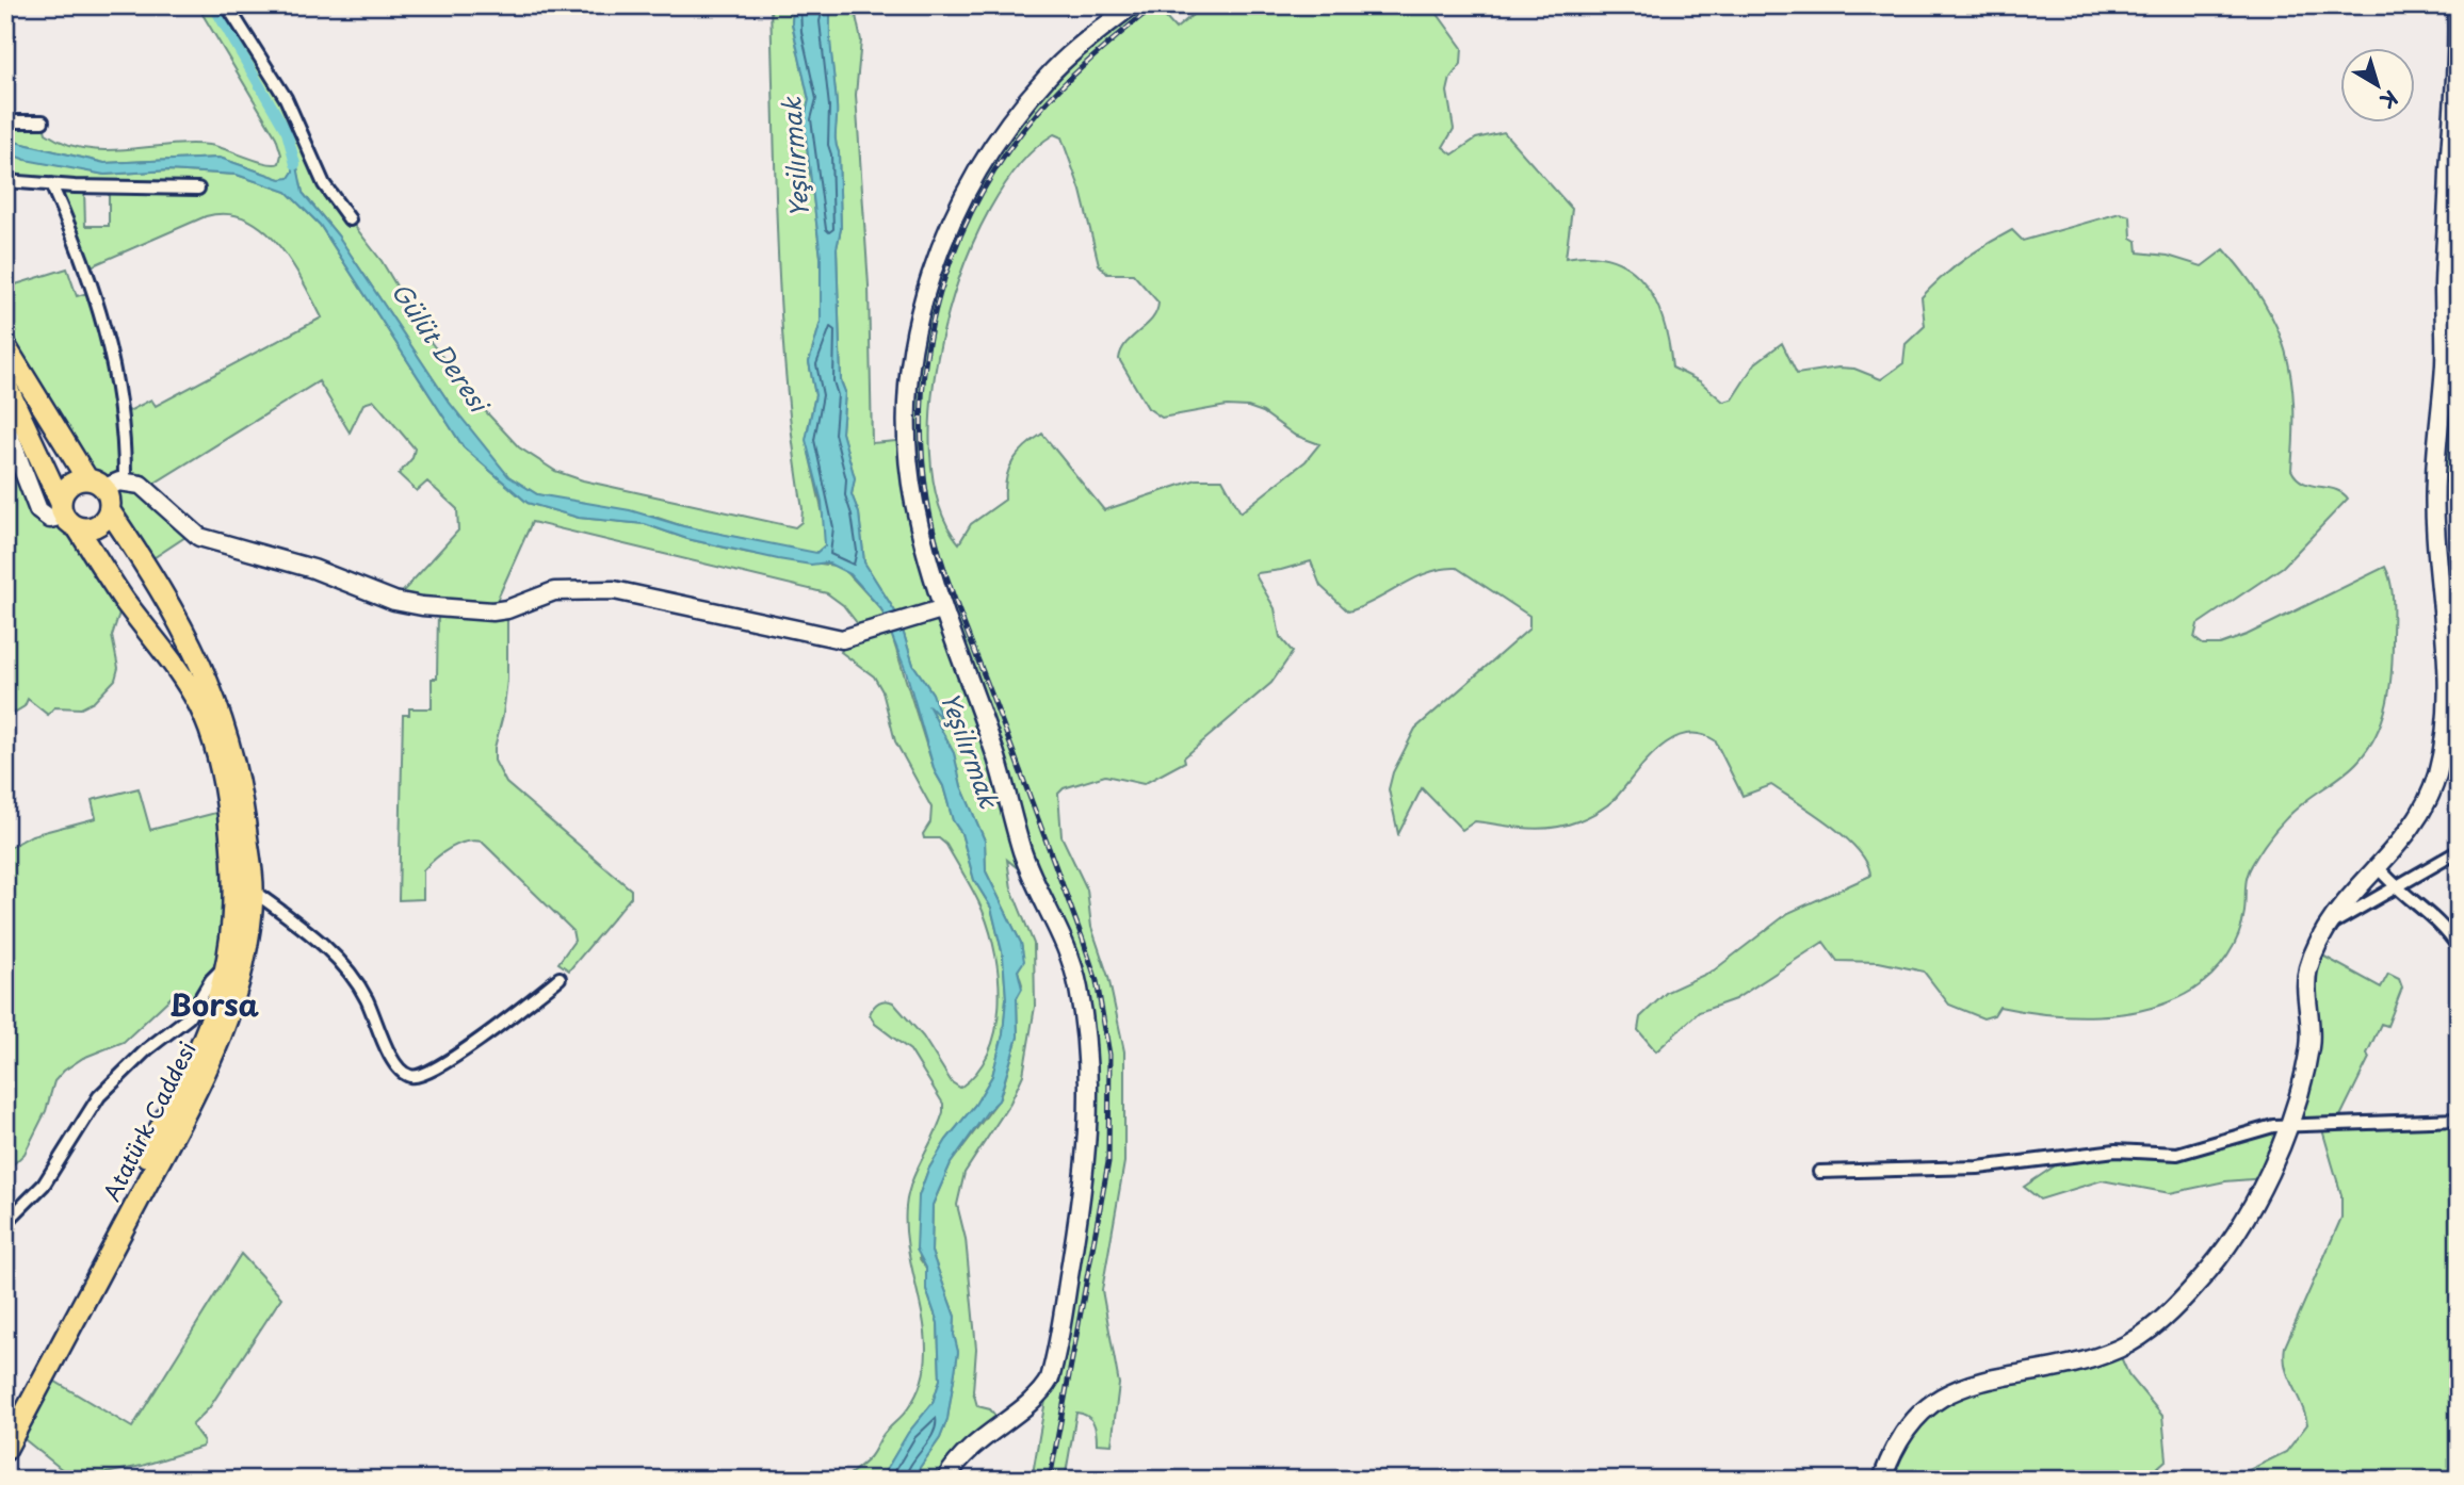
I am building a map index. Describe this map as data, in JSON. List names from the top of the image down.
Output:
{
  "streets": {
    "highway": ["Atatürk Caddesi"]
  },
  "districts": ["Borsa"],
  "water": ["Yeşilırmak", "Gülüt Deresi"],
  "north": "bottom right"
}
